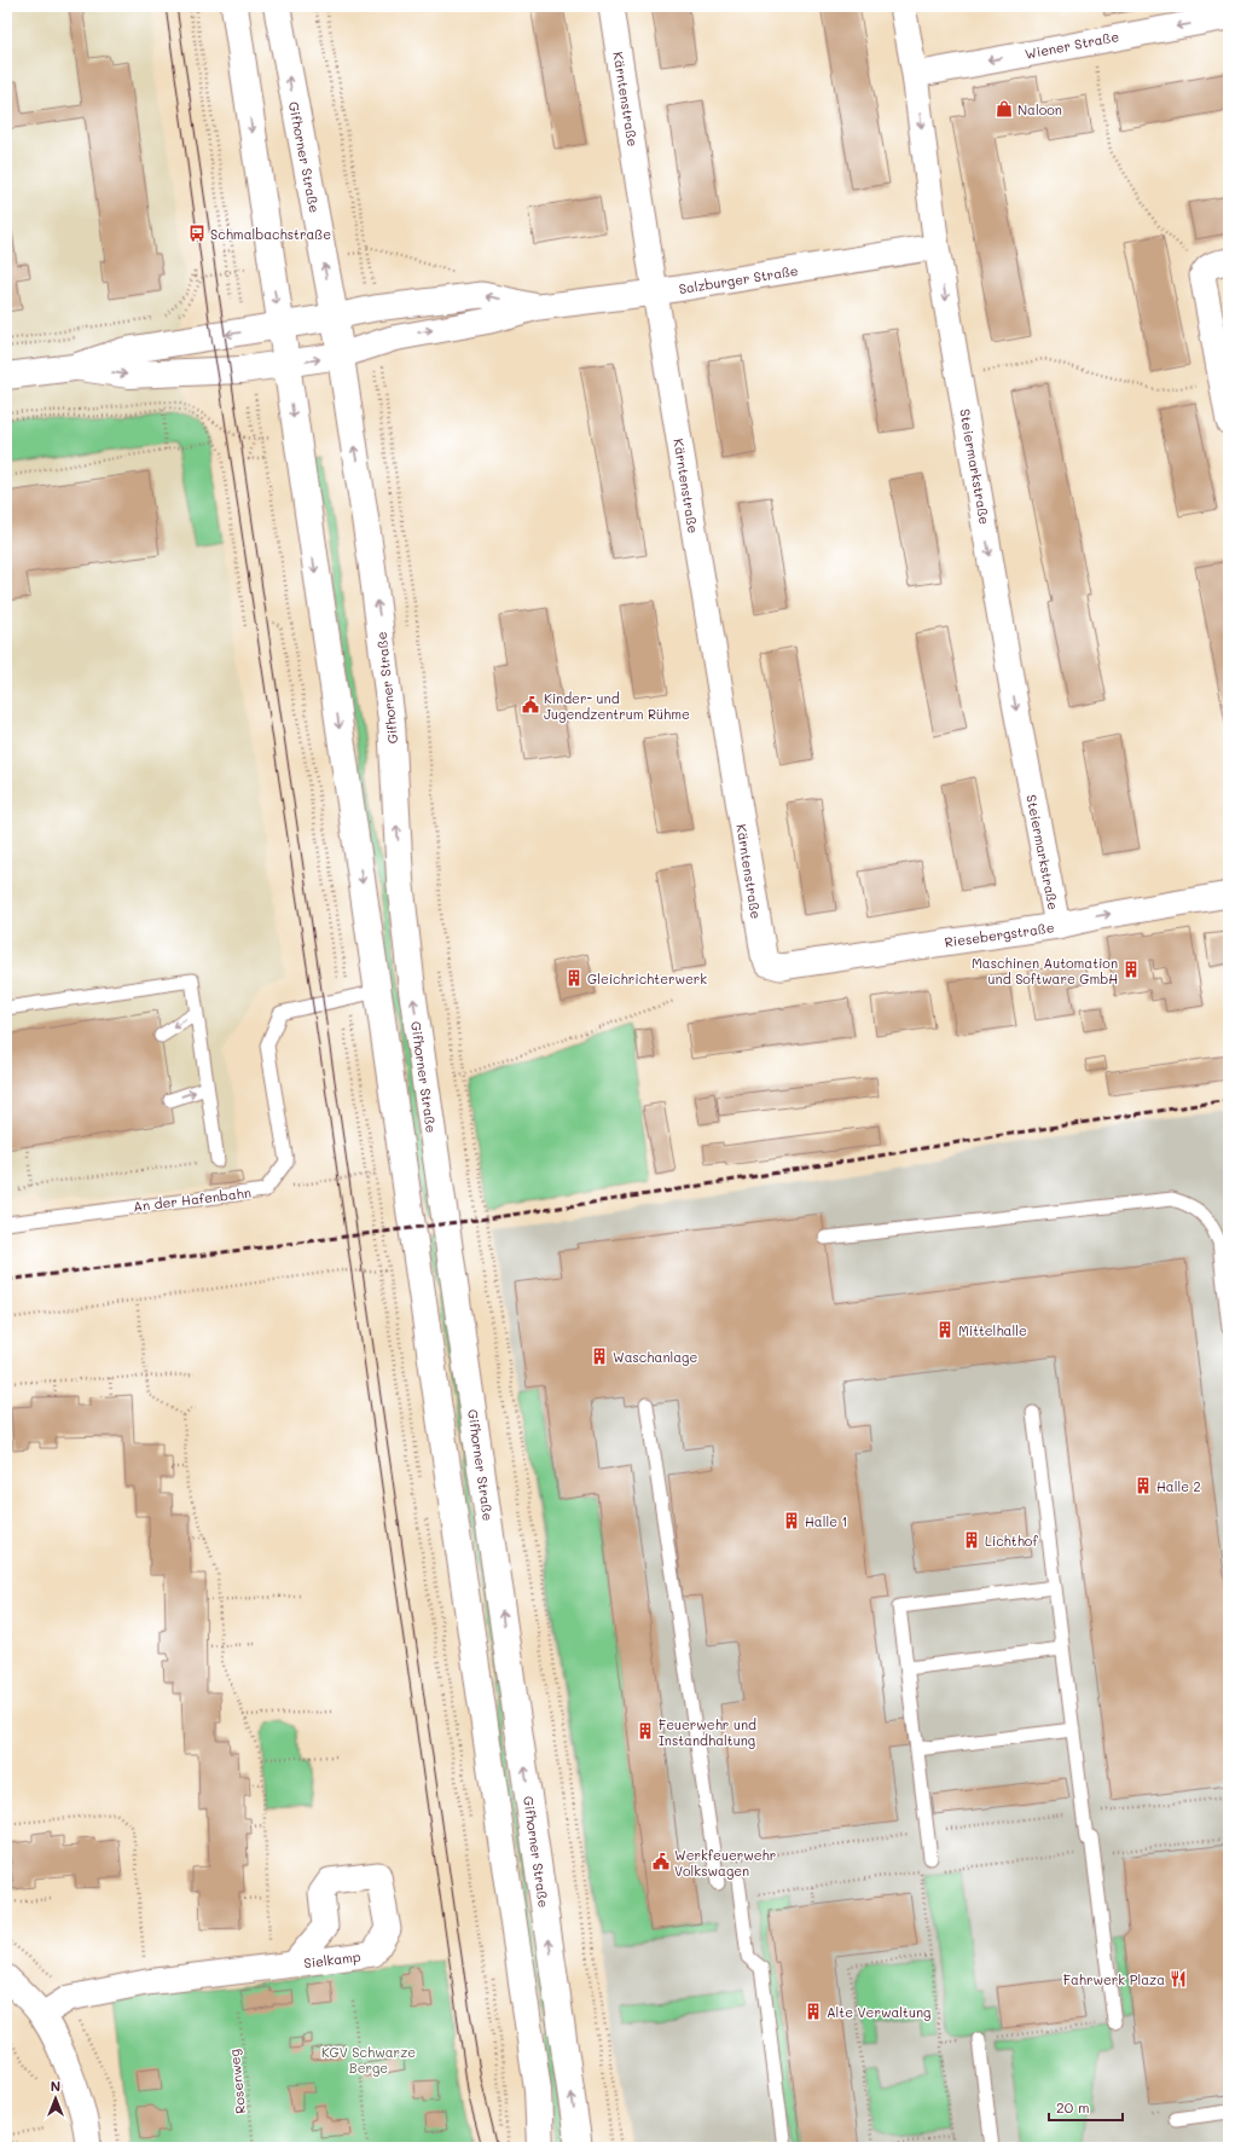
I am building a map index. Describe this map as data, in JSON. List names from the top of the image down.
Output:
{
  "streets": {
    "main road": ["Gifhorner Straße"],
    "street": [
      "Wiener Straße",
      "Kärntenstraße",
      "Salzburger Straße",
      "Steiermarkstraße",
      "Riesebergstraße"
    ],
    "lane": ["An der Hafenbahn"],
    "path": ["Rosenweg"]
  },
  "crossings": [
    ["Wiener Straße", "Steiermarkstraße"],
    ["Kärntenstraße", "Salzburger Straße"],
    ["Kärntenstraße", "Riesebergstraße"],
    ["Gifhorner Straße", "Salzburger Straße"],
    ["Salzburger Straße", "Steiermarkstraße"],
    ["Steiermarkstraße", "Riesebergstraße"]
  ],
  "one_way": ["Wiener Straße", "Steiermarkstraße", "Riesebergstraße"],
  "parks": ["KGV Schwarze Berge"],
  "places": {
    "shop": ["Naloon"],
    "bus stop": ["Schmalbachstraße"],
    "public building": ["Kinder- und Jugendzentrum Rühme", "Werkfeuerwehr Volkswagen"],
    "building": [
      "Maschinen Automation und Software GmbH",
      "Gleichrichterwerk",
      "Mittelhalle",
      "Waschanlage",
      "Halle 2",
      "Halle 1",
      "Lichthof",
      "Feuerwehr und Instandhaltung",
      "Alte Verwaltung"
    ],
    "restaurant": ["Fahrwerk Plaza"]
  },
  "scale_bar": "20 m",
  "north": "top"
}
